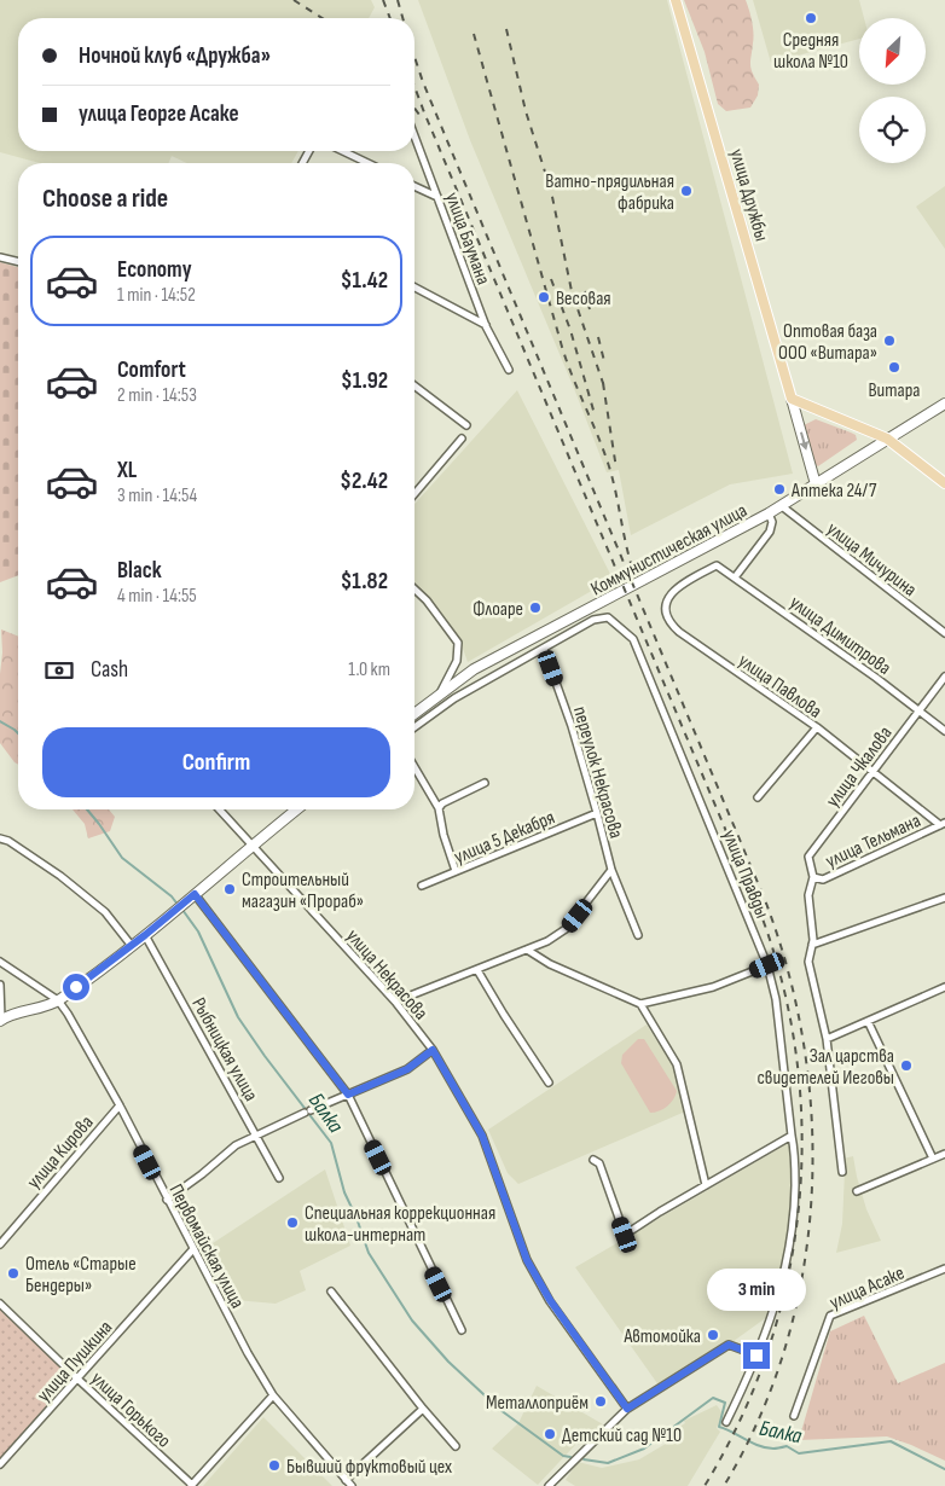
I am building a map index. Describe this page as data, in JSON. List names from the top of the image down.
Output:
{
  "streets": {
    "main road": ["улица Дружбы", "Коммунистическая улица"],
    "street": [
      "улица Баумана",
      "улица Мичурина",
      "улица Димитрова",
      "улица Павлова",
      "улица Чкалова",
      "переулок Некрасова",
      "улица 5 Декабря",
      "улица Тельмана",
      "улица Правды",
      "улица Некрасова",
      "Рыбницкая улица",
      "улица Кирова",
      "Первомайская улица",
      "улица Асаке",
      "улица Пушкина",
      "улица Горького"
    ]
  },
  "crossings": [
    ["улица Дружбы", "Коммунистическая улица"],
    ["Коммунистическая улица", "улица Мичурина"],
    ["улица Димитрова", "улица Павлова"],
    ["улица Димитрова", "улица Чкалова"],
    ["улица Павлова", "улица Чкалова"],
    ["улица Павлова", "улица Тельмана"],
    ["улица Чкалова", "улица Тельмана"],
    ["переулок Некрасова", "улица 5 Декабря"],
    ["переулок Некрасова", "улица Правды"],
    ["улица Кирова", "Первомайская улица"],
    ["Первомайская улица", "улица Пушкина"],
    ["улица Пушкина", "улица Горького"]
  ],
  "water": ["Балка"],
  "places": [
    "Средняя школа №10",
    "Ватно-прядильная фабрика",
    "Весовая",
    "Оптовая база ООО «Витара»",
    "Витара",
    "Аптека 24/7",
    "Флоаре",
    "Строительный магазин «Прораб»",
    "Зал царства свидетелей Иеговы",
    "Специальная коррекционная школа-интернат",
    "Отель «Старые Бендеры»",
    "Автомойка",
    "Металлоприём",
    "Детский сад №10",
    "Бывший фруктовый цех"
  ],
  "north": "bottom left",
  "page": {
    "banner": ["Ночной клуб «Дружба»", "улица Георге Асаке"],
    "heading": "Choose a ride",
    "list": [
      {
        "name": "Economy",
        "note": "1 min · 14:52",
        "value": "$1.42"
      },
      {
        "name": "Comfort",
        "note": "2 min · 14:53",
        "value": "$1.92"
      },
      {
        "name": "XL",
        "note": "3 min · 14:54",
        "value": "$2.42"
      },
      {
        "name": "Black",
        "note": "4 min · 14:55",
        "value": "$1.82"
      }
    ],
    "pay": ["Cash", "1.0 km"],
    "buttons": "Confirm",
    "bubble": "3 min"
  }
}
